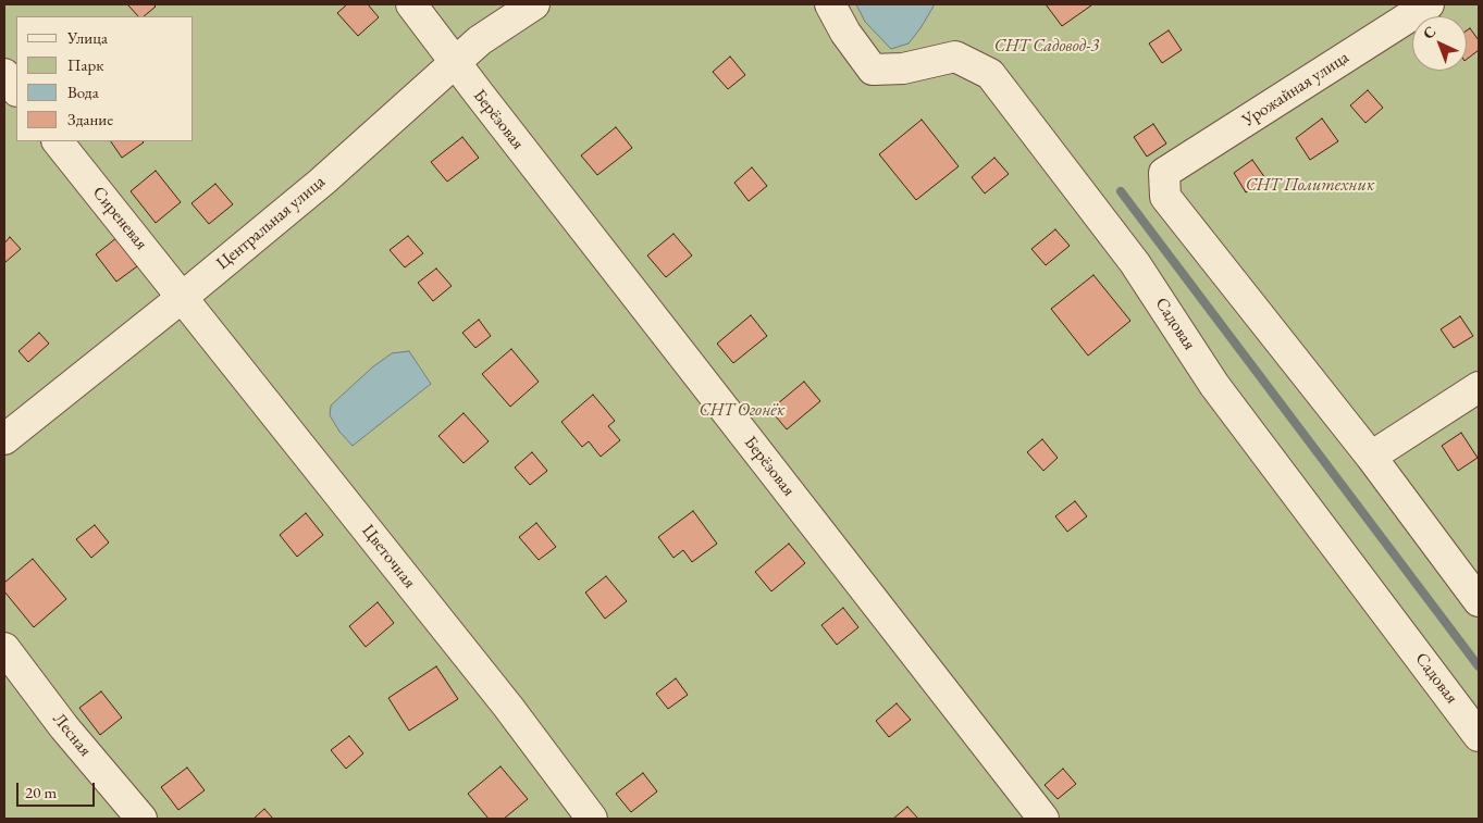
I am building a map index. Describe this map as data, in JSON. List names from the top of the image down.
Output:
{
  "streets": {
    "street": [
      "Урожайная улица",
      "Берёзовая",
      "Сиреневая",
      "Центральная улица",
      "Садовая",
      "Цветочная",
      "Лесная"
    ]
  },
  "crossings": [
    ["Берёзовая", "Центральная улица"],
    ["Сиреневая", "Центральная улица"],
    ["Сиреневая", "Цветочная"],
    ["Центральная улица", "Цветочная"]
  ],
  "parks": ["СНТ Садовод-3", "СНТ Политехник", "СНТ Огонёк"],
  "legend": [
    "Улица",
    "Парк",
    "Вода",
    "Здание"
  ],
  "scale_bar": "20 m",
  "north": "top left"
}
